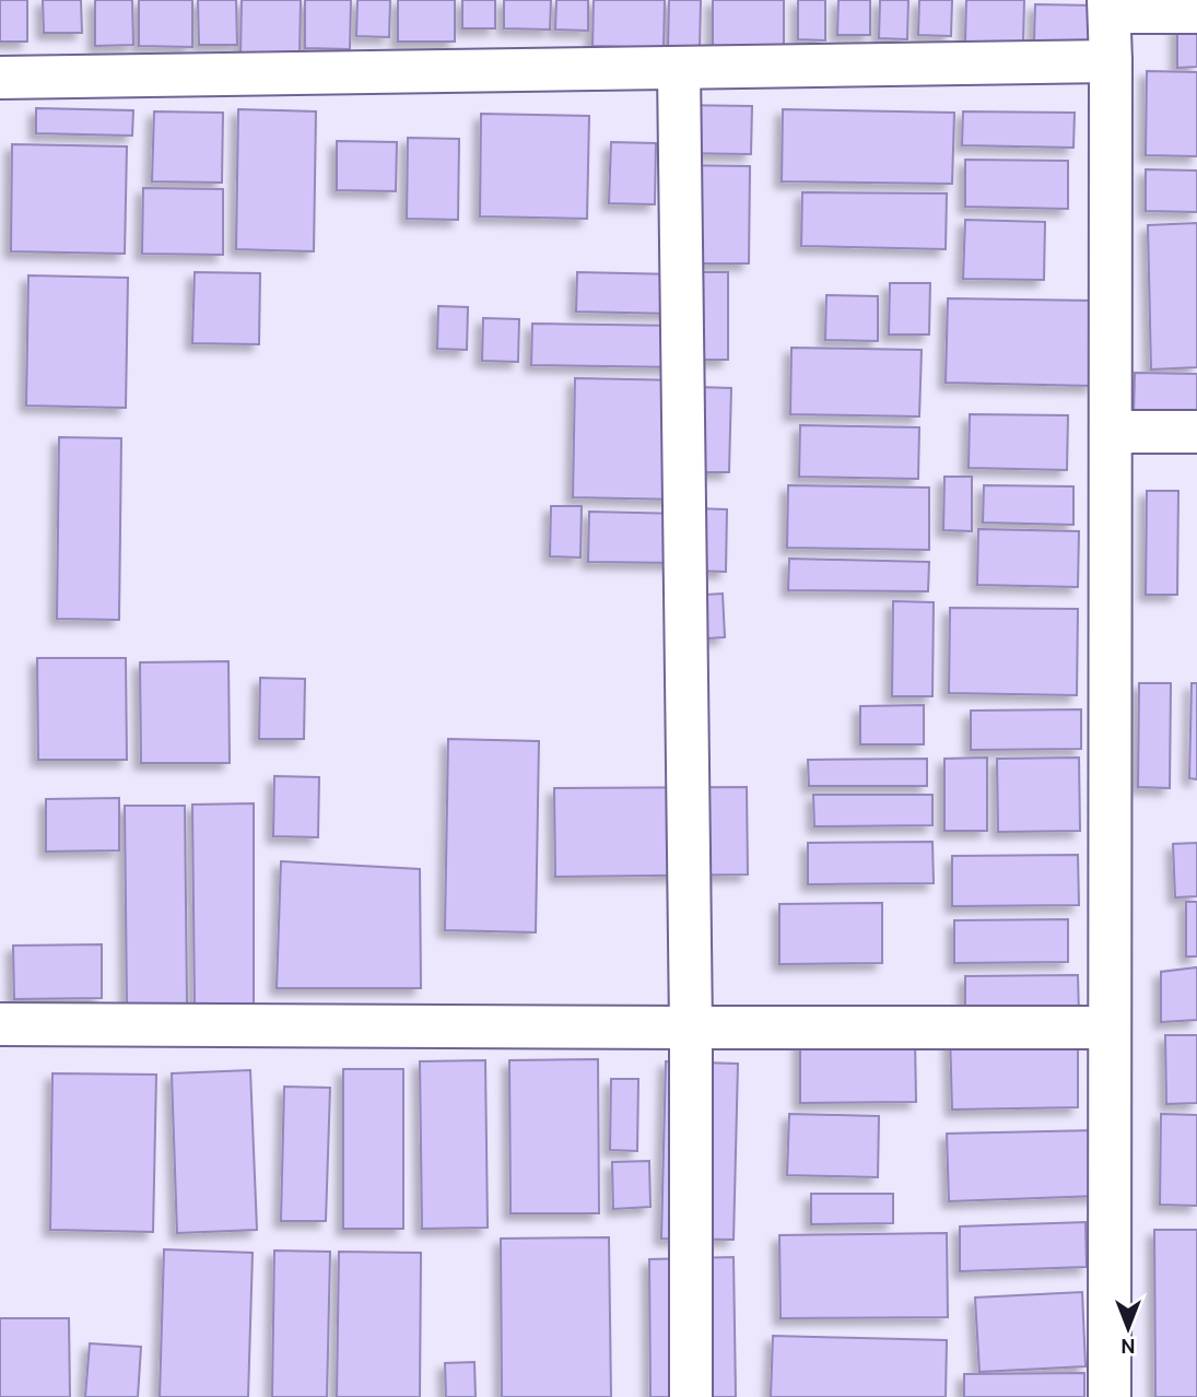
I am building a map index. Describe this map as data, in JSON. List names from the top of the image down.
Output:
{
  "north": "bottom"
}
